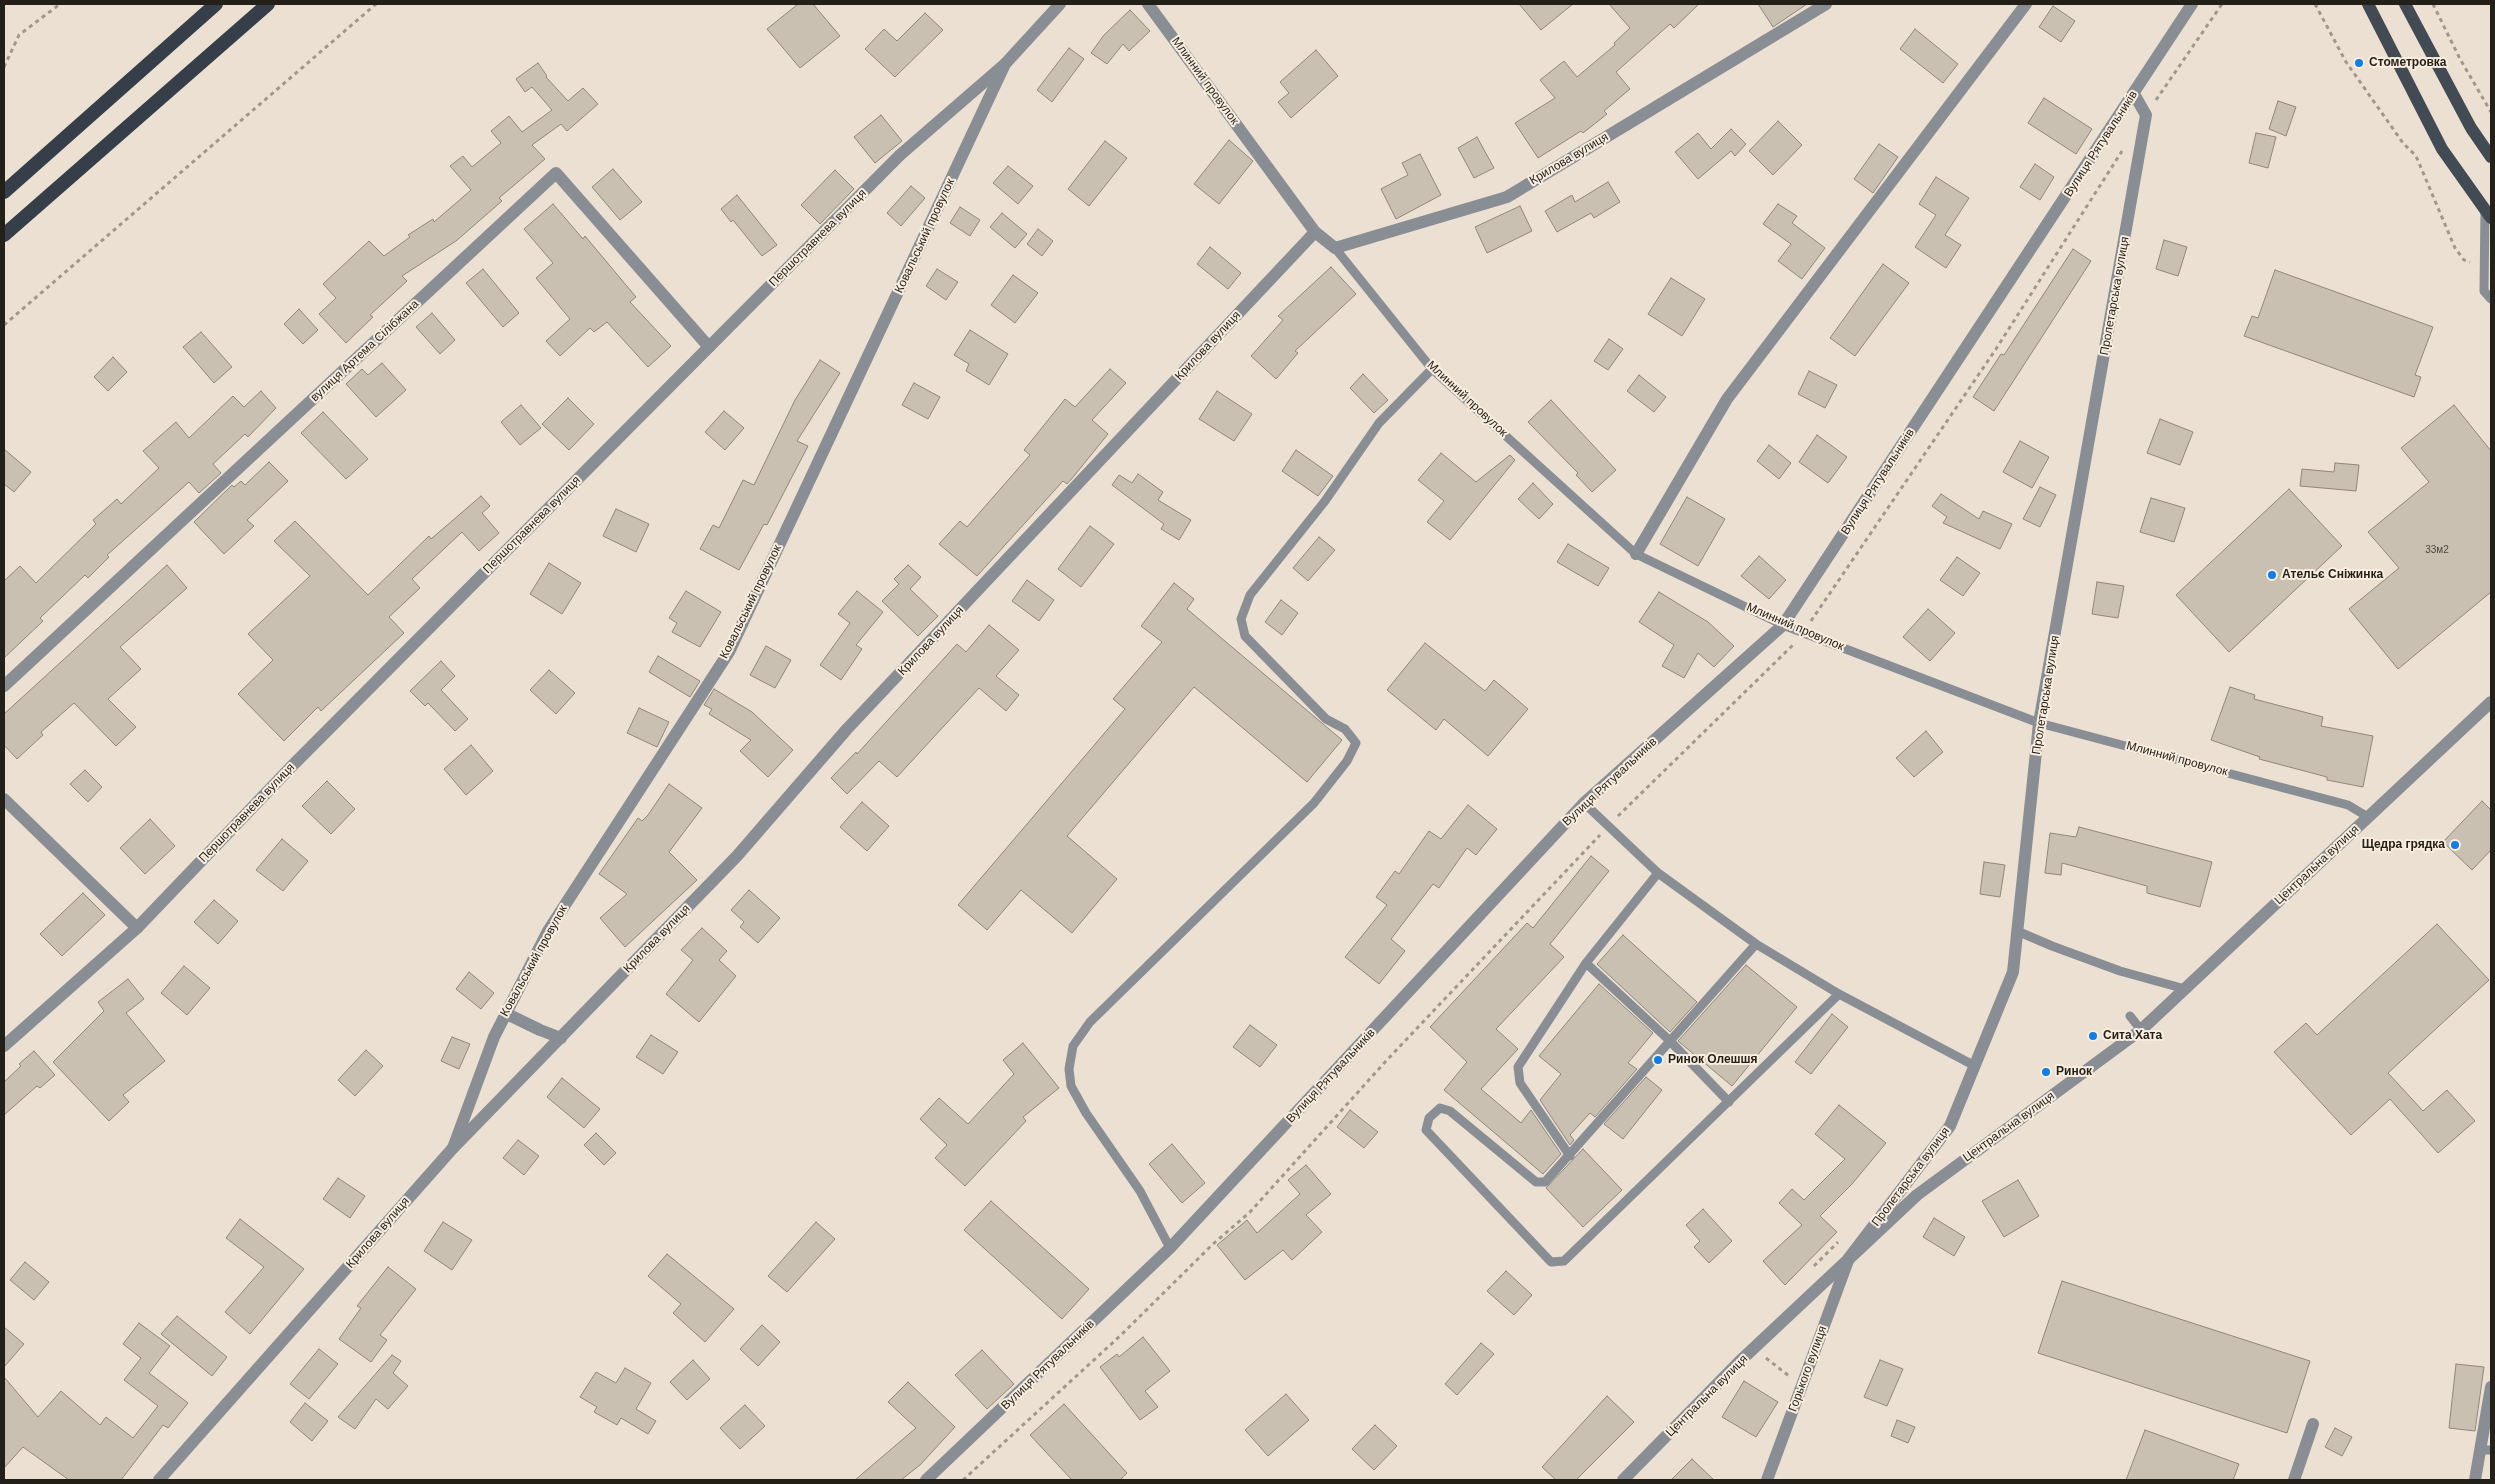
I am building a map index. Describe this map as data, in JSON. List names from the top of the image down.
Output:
{
  "streets": {
    "street": [
      "Млинний провулок",
      "Вулиця Рятувальників",
      "Крилова вулиця",
      "Ковальський провулок",
      "Першотравнева вулиця",
      "Пролетарська вулиця",
      "вулиця Артема Сілібжана",
      "Центральна вулиця",
      "Горького вулиця"
    ]
  },
  "crossings": [
    ["Млинний провулок", "Вулиця Рятувальників"],
    ["Млинний провулок", "Крилова вулиця"],
    ["Млинний провулок", "Пролетарська вулиця"],
    ["Млинний провулок", "Центральна вулиця"],
    ["Крилова вулиця", "Ковальський провулок"],
    ["Ковальський провулок", "Першотравнева вулиця"],
    ["Першотравнева вулиця", "вулиця Артема Сілібжана"],
    ["Пролетарська вулиця", "Центральна вулиця"],
    ["Пролетарська вулиця", "Горького вулиця"],
    ["Центральна вулиця", "Горького вулиця"]
  ],
  "places": [
    "Стометровка",
    "Ательє Сніжинка",
    "Щедра грядка",
    "Сита Хата",
    "Ринок Олешшя",
    "Ринок"
  ],
  "house_numbers": ["33м2"]
}
